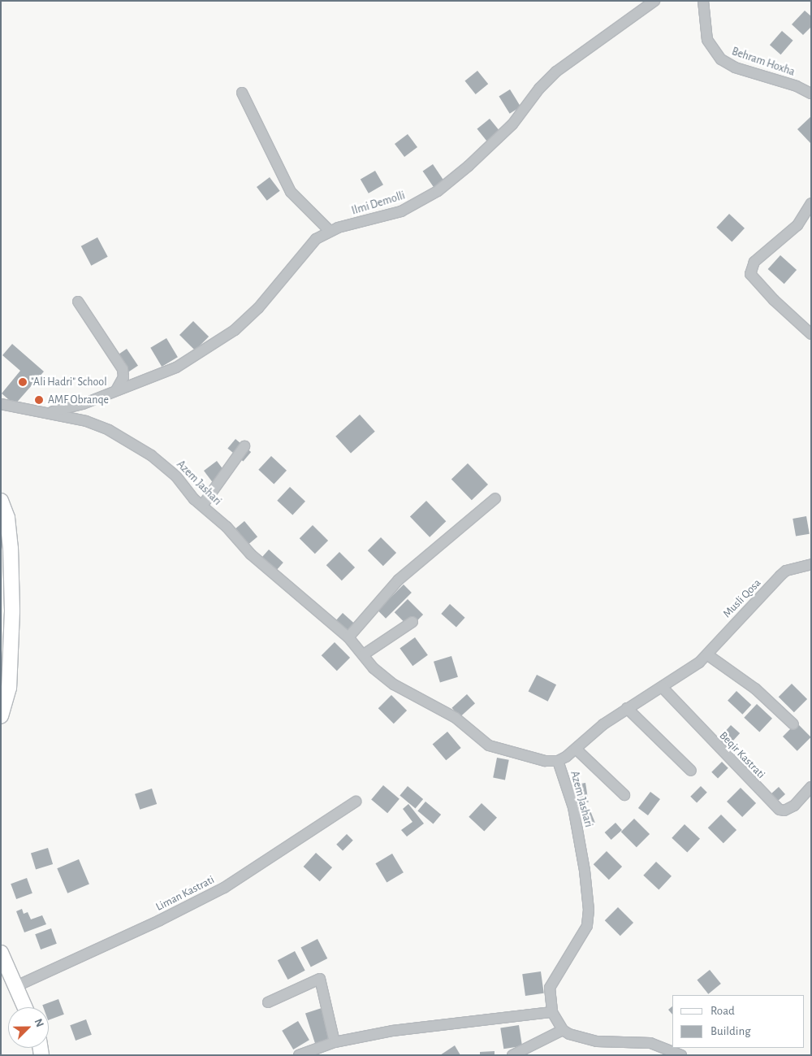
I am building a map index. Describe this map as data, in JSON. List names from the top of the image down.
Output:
{
  "streets": {
    "street": [
      "Behram Hoxha",
      "Ilmi Demolli",
      "Azem Jashari",
      "Musli Qosa",
      "Beqir Kastrati",
      "Liman Kastrati"
    ]
  },
  "crossings": [
    ["Ilmi Demolli", "Azem Jashari"],
    ["Musli Qosa", "Beqir Kastrati"]
  ],
  "places": ["\"Ali Hadri\" School", "AMF Obranqe"],
  "legend": ["Road", "Building"],
  "north": "top right"
}
